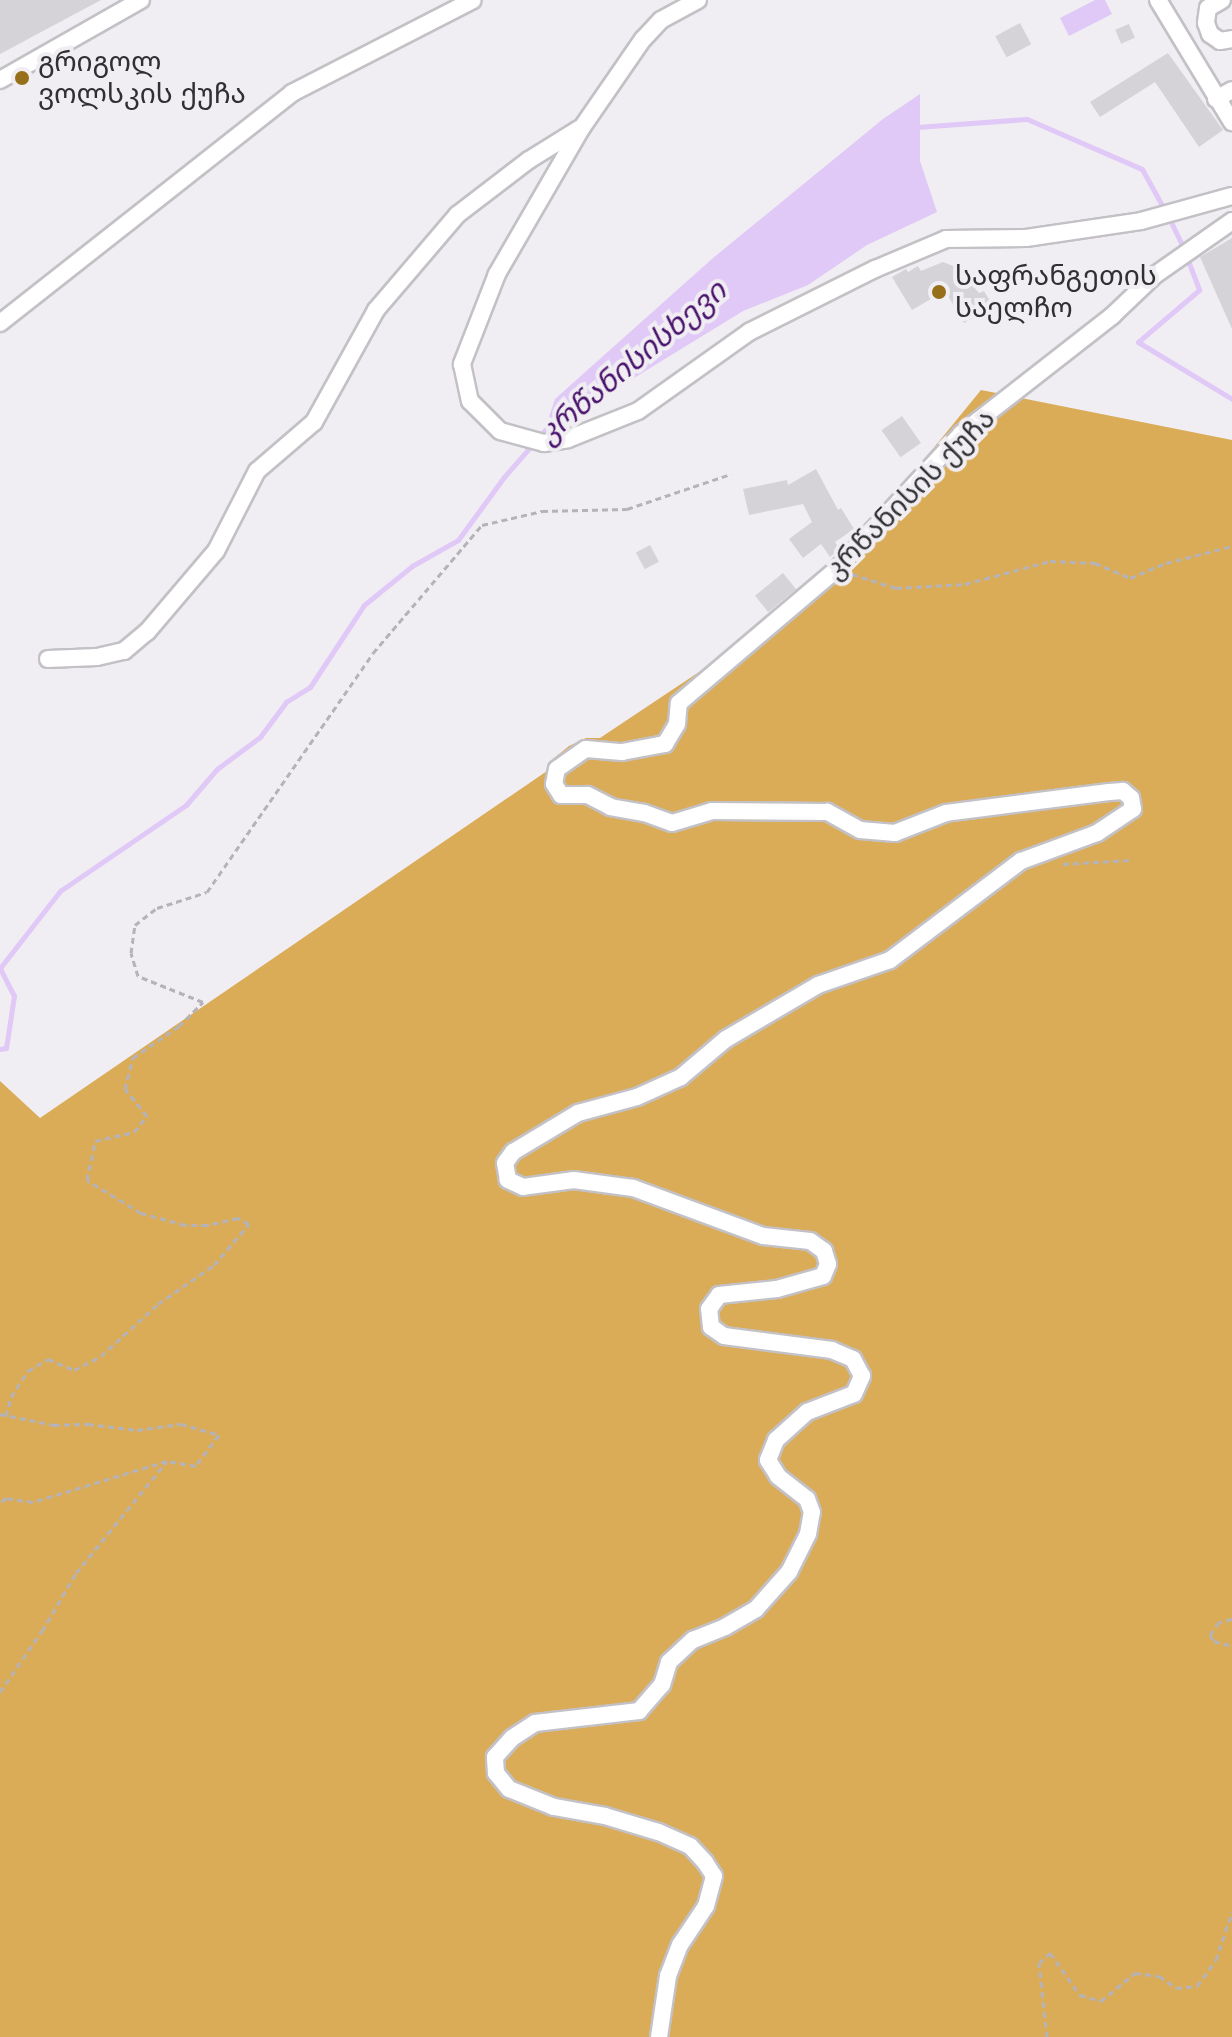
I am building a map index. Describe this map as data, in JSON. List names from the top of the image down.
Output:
{
  "streets": {
    "street": ["კრწანისის ქუჩა"]
  },
  "water": ["კრწანისისხევი"],
  "places": ["გრიგოლ ვოლსკის ქუჩა", "საფრანგეთის საელჩო"]
}
